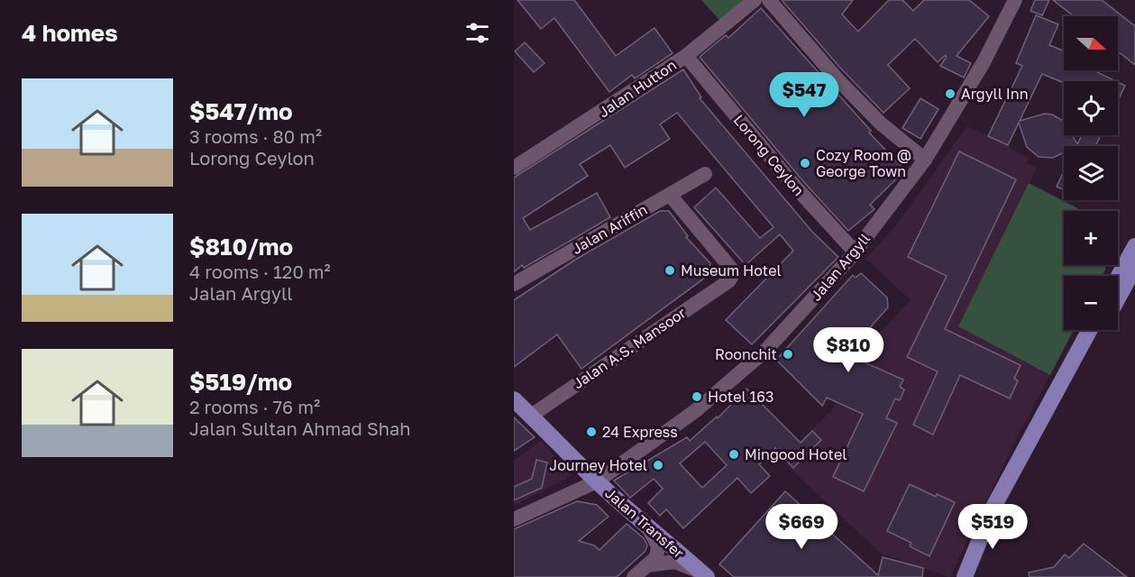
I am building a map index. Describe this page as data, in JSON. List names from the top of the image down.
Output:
{
  "streets": {
    "main road": ["Jalan Transfer"],
    "street": [
      "Jalan Hutton",
      "Lorong Ceylon",
      "Jalan Ariffin",
      "Jalan Argyll",
      "Jalan A.S. Mansoor"
    ]
  },
  "crossings": [
    ["Jalan Hutton", "Lorong Ceylon"],
    ["Lorong Ceylon", "Jalan Argyll"],
    ["Jalan Ariffin", "Jalan A.S. Mansoor"],
    ["Jalan Argyll", "Jalan Transfer"],
    ["Jalan A.S. Mansoor", "Jalan Transfer"]
  ],
  "places": [
    "Argyll Inn",
    "Cozy Room @ George Town",
    "Museum Hotel",
    "Roonchit",
    "Hotel 163",
    "24 Express",
    "Mingood Hotel",
    "Journey Hotel"
  ],
  "north": "right",
  "page": {
    "heading": "4 homes",
    "map_buttons": ["+", "−"],
    "list": [
      {
        "name": "$547/mo",
        "note": "3 rooms · 80 m² · Lorong Ceylon"
      },
      {
        "name": "$810/mo",
        "note": "4 rooms · 120 m² · Jalan Argyll"
      },
      {
        "name": "$519/mo",
        "note": "2 rooms · 76 m² · Jalan Sultan Ahmad Shah"
      }
    ],
    "price": [
      "$547",
      "$810",
      "$669",
      "$519"
    ]
  }
}
